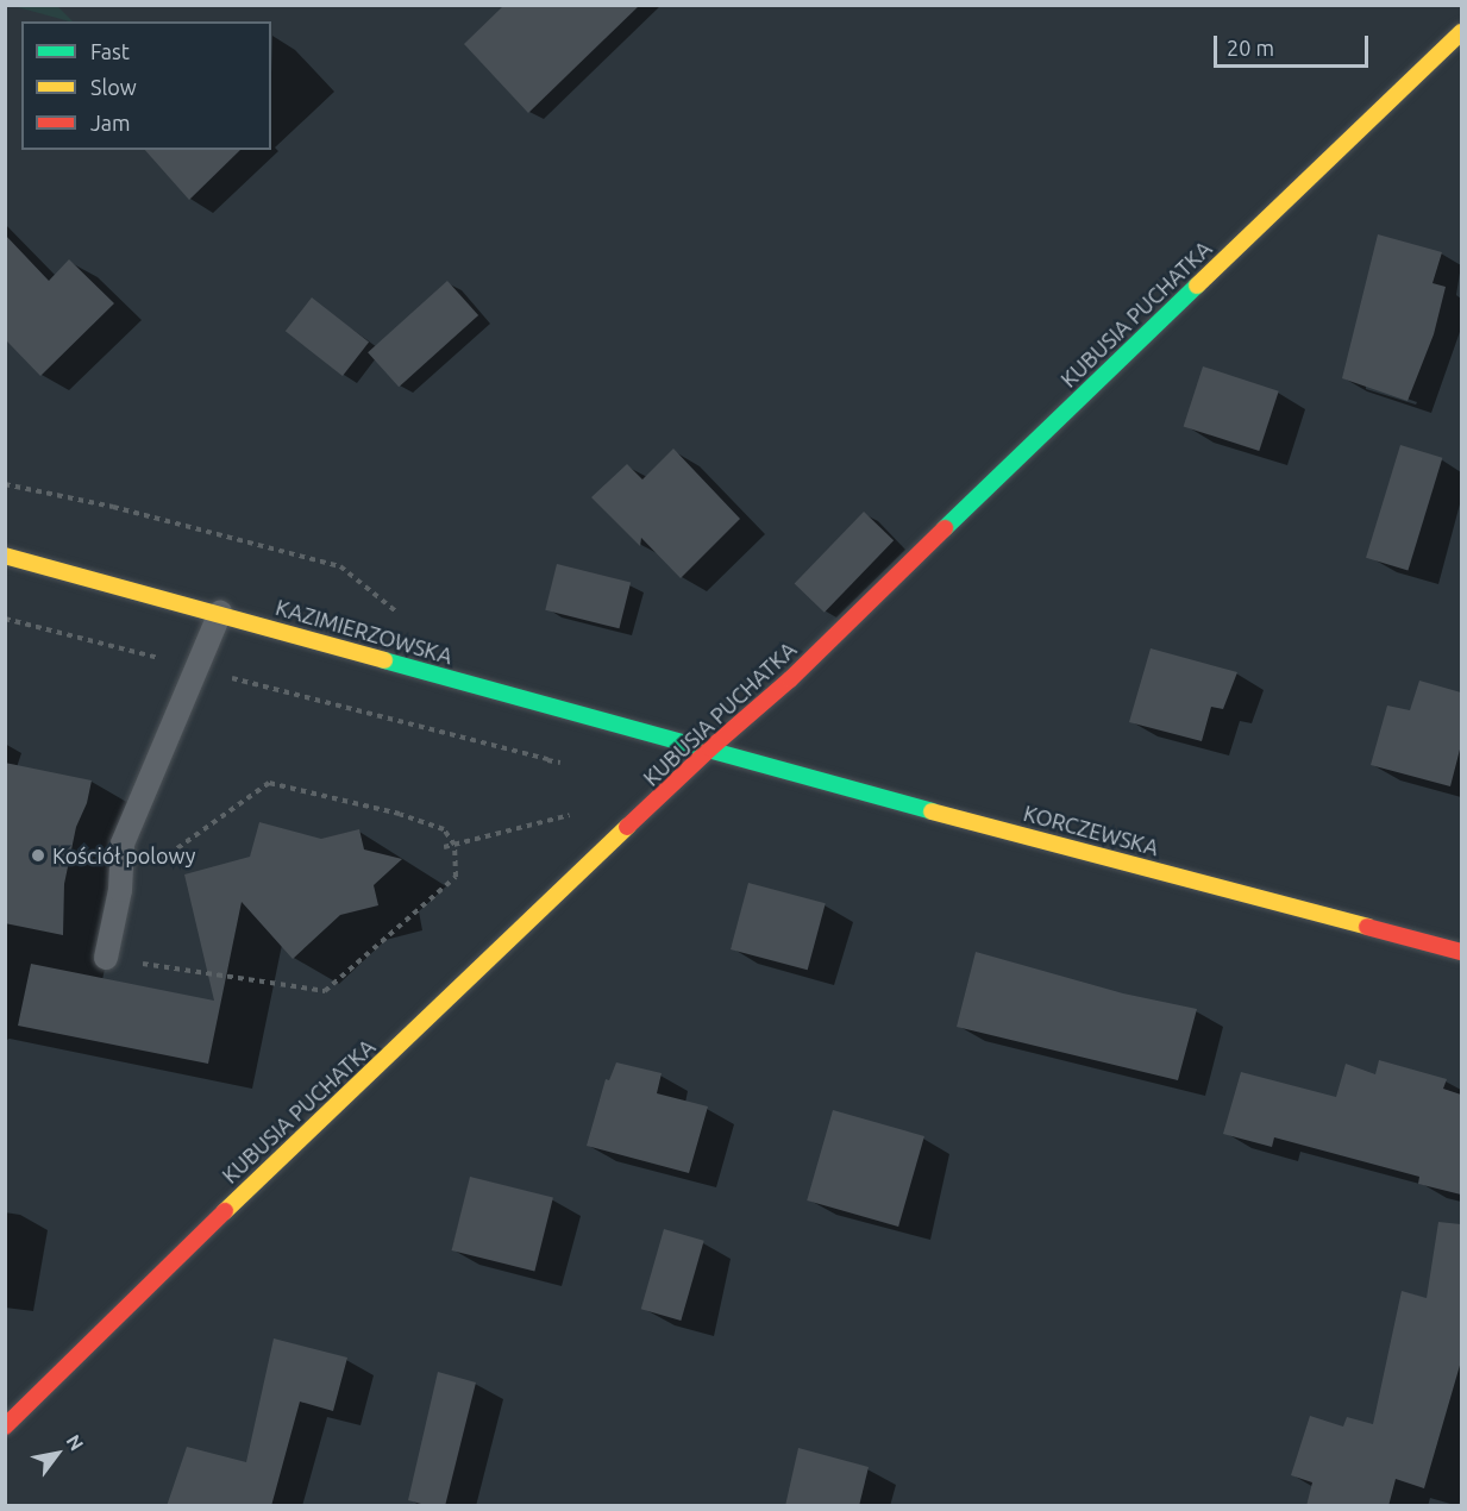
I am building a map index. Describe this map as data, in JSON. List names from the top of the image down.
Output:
{
  "streets": {
    "street": ["KUBUSIA PUCHATKA", "KAZIMIERZOWSKA", "KORCZEWSKA"]
  },
  "crossings": [
    ["KUBUSIA PUCHATKA", "KAZIMIERZOWSKA"],
    ["KUBUSIA PUCHATKA", "KORCZEWSKA"],
    ["KAZIMIERZOWSKA", "KORCZEWSKA"]
  ],
  "places": ["Kościół polowy"],
  "legend": ["Fast", "Slow", "Jam"],
  "scale_bar": "20 m",
  "north": "top right"
}
